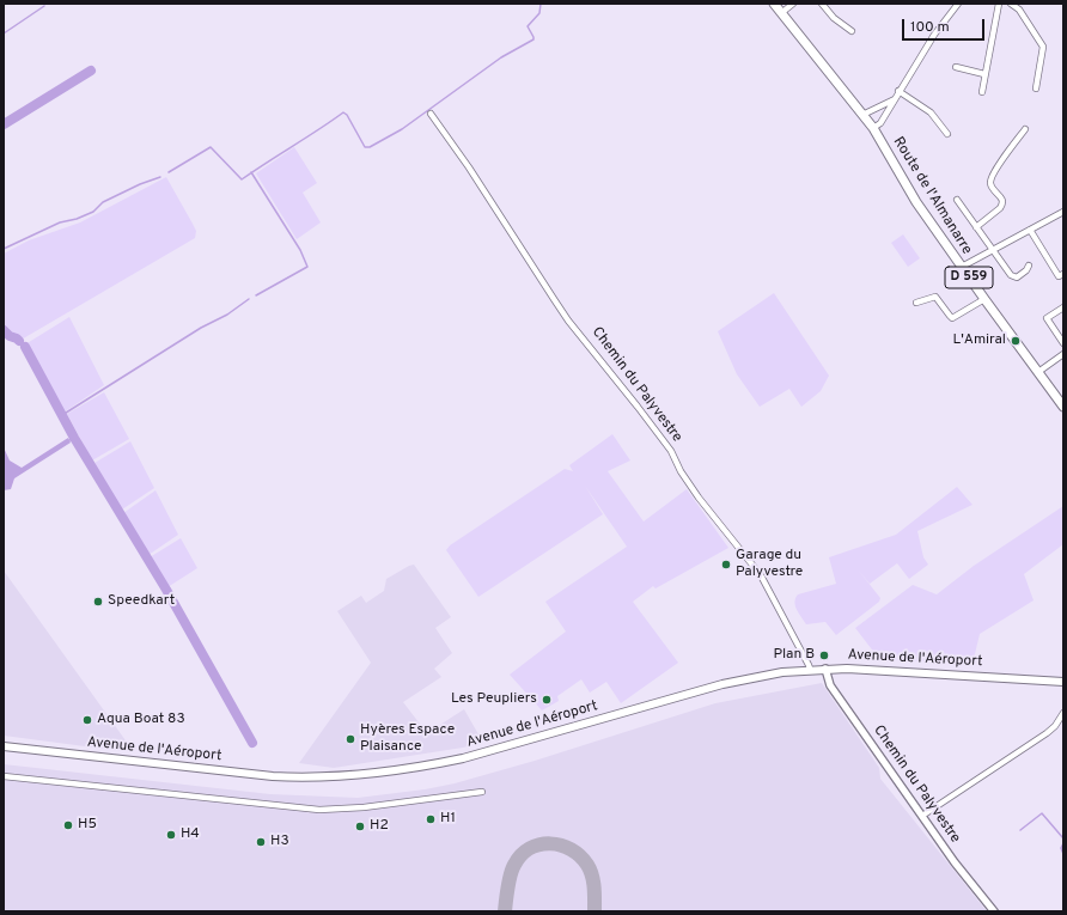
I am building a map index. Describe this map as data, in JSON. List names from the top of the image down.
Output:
{
  "streets": {
    "main road": ["Route de l'Almanarre", "D 559", "Avenue de l'Aéroport"],
    "street": ["Chemin du Palyvestre"]
  },
  "crossings": [
    ["Route de l'Almanarre", "D 559"],
    ["Chemin du Palyvestre", "Avenue de l'Aéroport"]
  ],
  "places": [
    "L'Amiral",
    "Garage du Palyvestre",
    "Speedkart",
    "Plan B",
    "Les Peupliers",
    "Aqua Boat 83",
    "Hyères Espace Plaisance",
    "H1",
    "H5",
    "H2",
    "H4",
    "H3"
  ],
  "scale_bar": "100 m"
}
